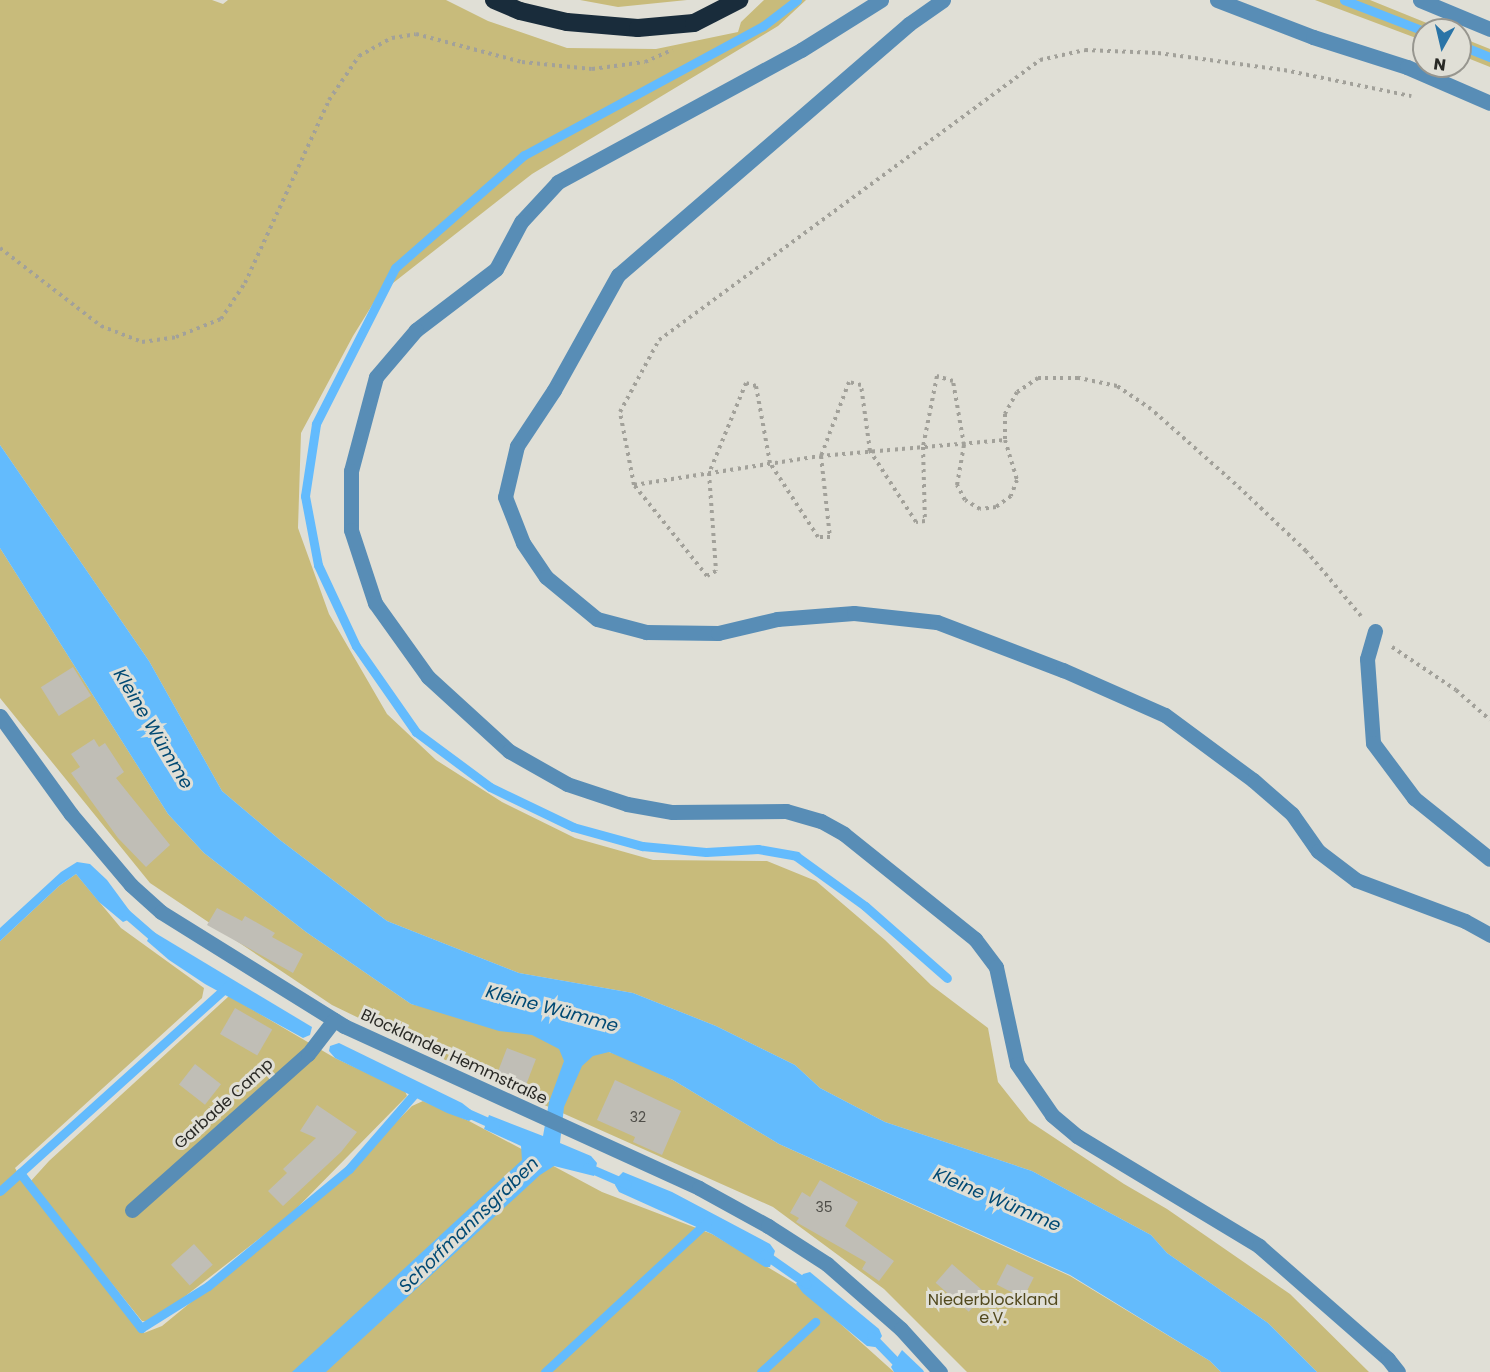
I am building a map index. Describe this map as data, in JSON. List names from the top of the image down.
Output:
{
  "streets": {
    "street": ["Blocklander Hemmstraße", "Garbade Camp"]
  },
  "crossings": [
    ["Blocklander Hemmstraße", "Garbade Camp"]
  ],
  "water": ["Kleine Wümme", "Schorfmannsgraben"],
  "parks": ["Niederblockland e.V."],
  "house_numbers": ["32", "35"],
  "north": "bottom"
}
